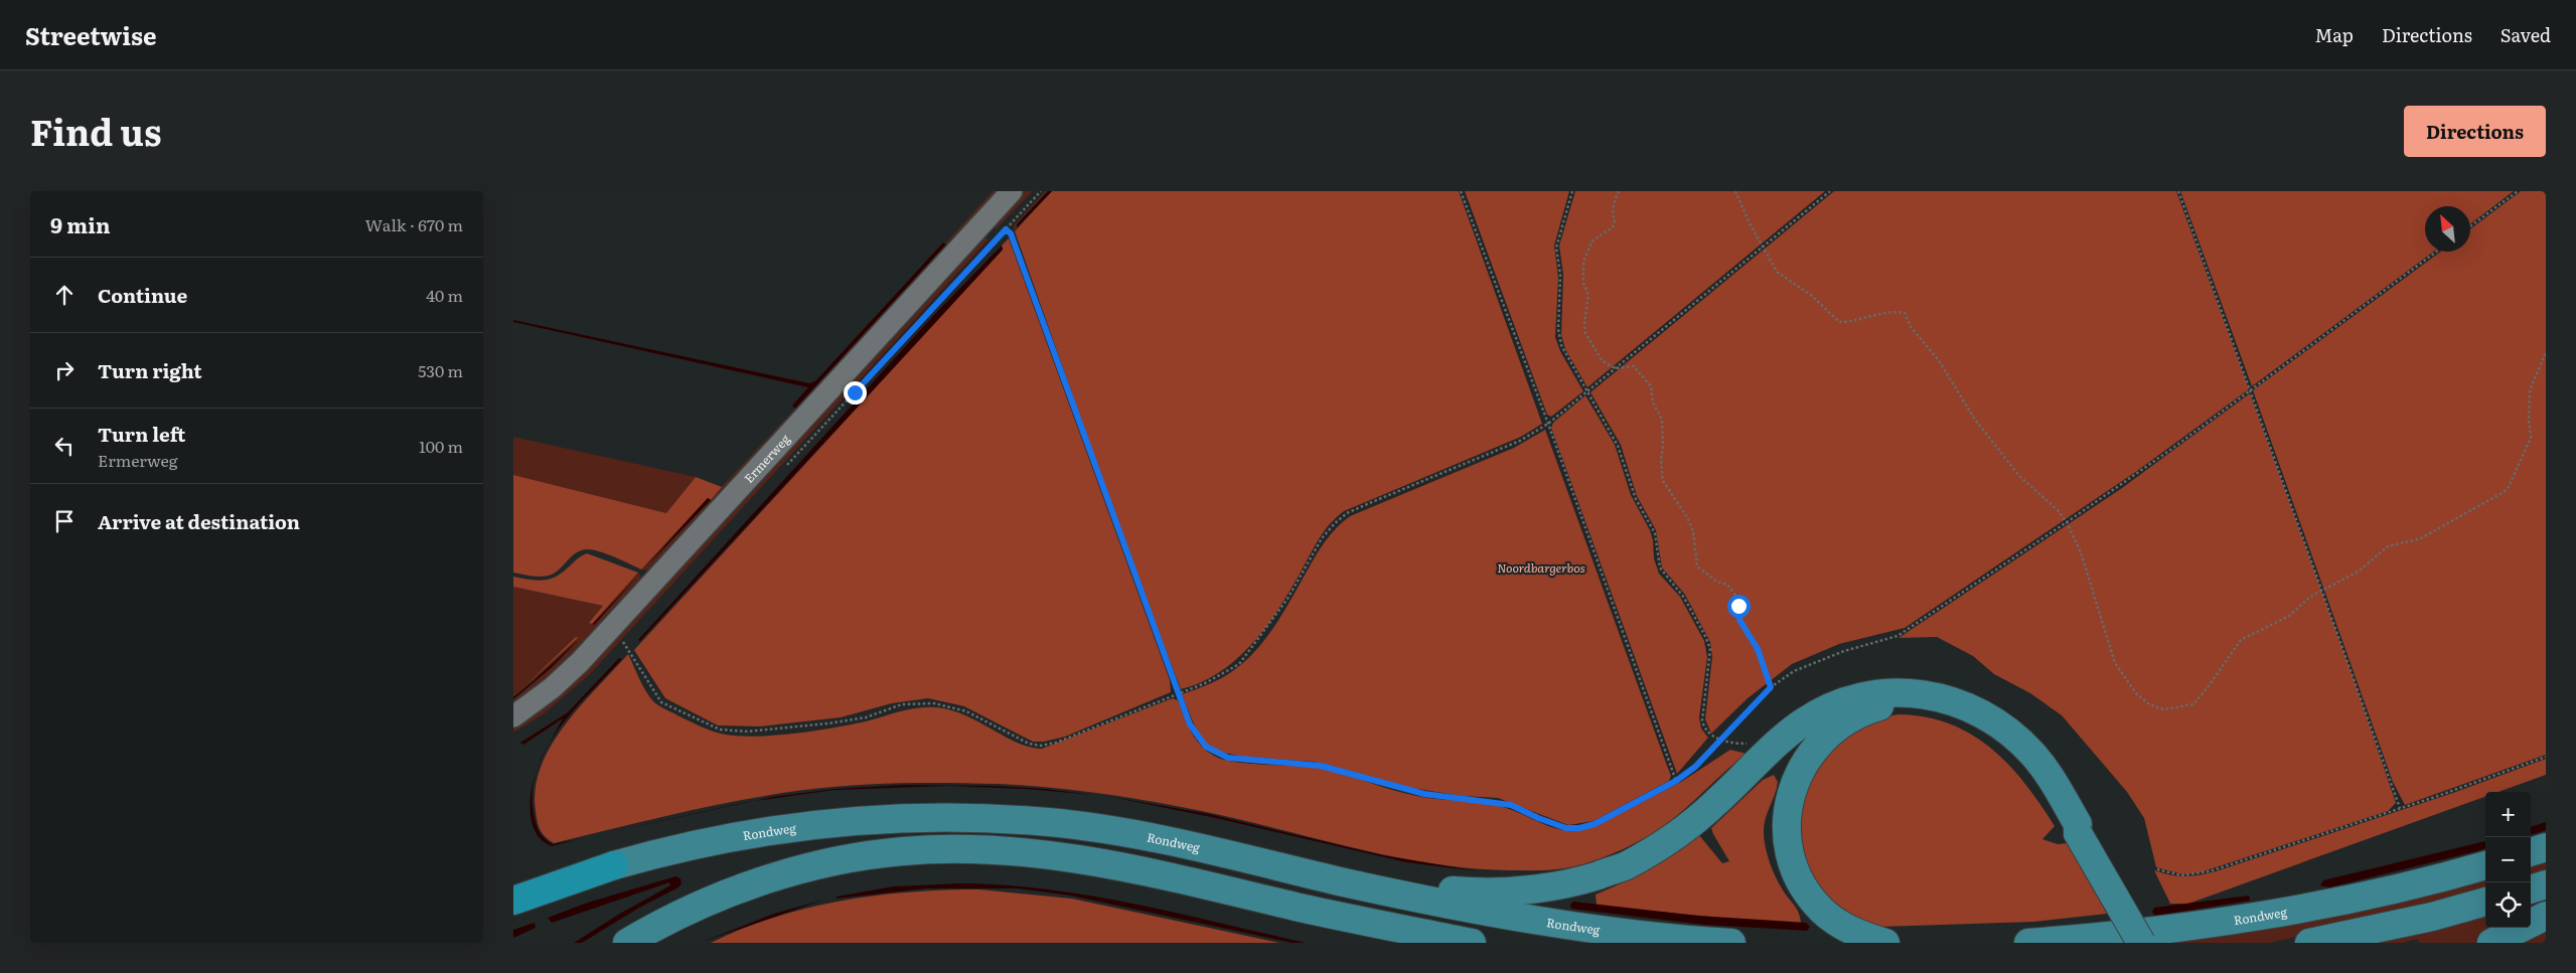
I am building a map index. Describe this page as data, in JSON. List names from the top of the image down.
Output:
{
  "streets": {
    "main road": ["Rondweg"],
    "street": ["Ermerweg"]
  },
  "parks": ["Noordbargerbos"],
  "north": "top left",
  "page": {
    "header": "Streetwise",
    "nav": ["Map", "Directions", "Saved"],
    "title": "Find us",
    "buttons": "Directions",
    "heading": ["9 min", "Walk · 670 m"],
    "list": [
      ["Continue", "40 m"],
      ["Turn right", "530 m"],
      ["Turn left", "Ermerweg", "100 m"],
      "Arrive at destination"
    ],
    "map_buttons": ["+", "−"]
  }
}
